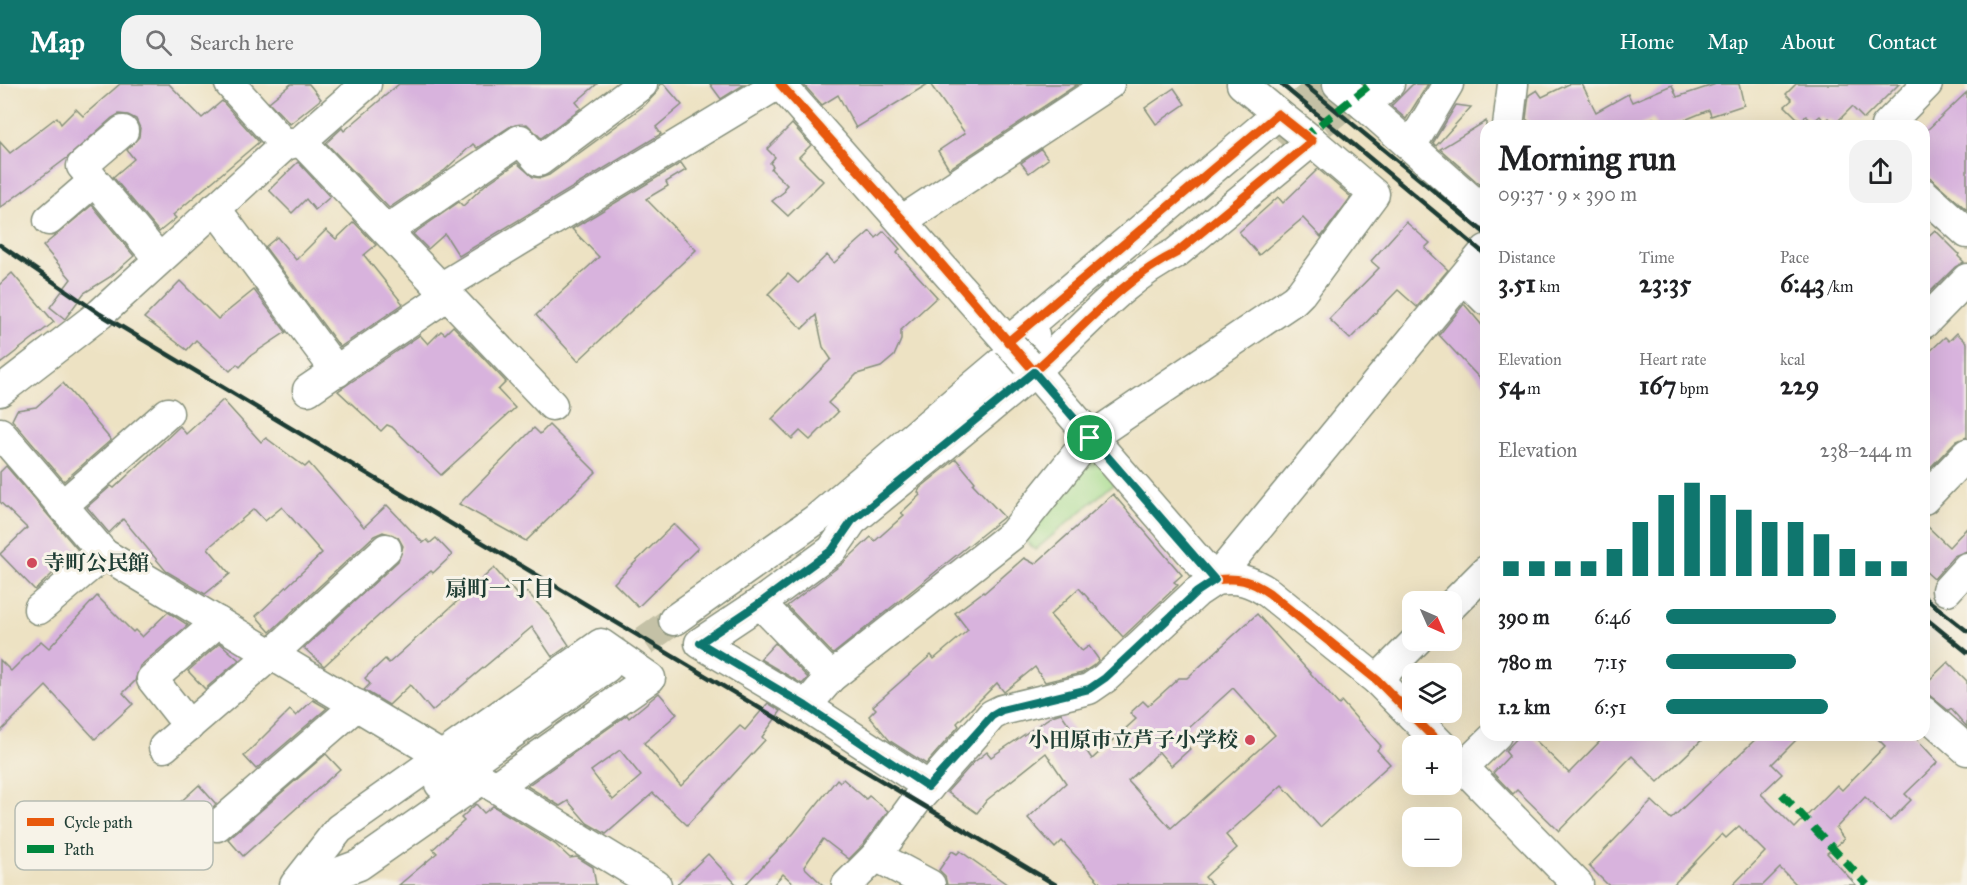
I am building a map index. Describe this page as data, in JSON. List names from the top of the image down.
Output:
{
  "districts": ["扇町一丁目"],
  "places": ["寺町公民館", "小田原市立芦子小学校"],
  "legend": ["Cycle path", "Path"],
  "north": "bottom right",
  "page": {
    "header": "Map",
    "search": "Search here",
    "nav": [
      "Home",
      "Map",
      "About",
      "Contact"
    ],
    "heading": ["Morning run", "09:37 · 9 × 390 m"],
    "stats": [
      ["Distance", "3.51 km"],
      ["Time", "23:35"],
      ["Pace", "6:43 /km"],
      ["Elevation", "54 m"],
      ["Heart rate", "167 bpm"],
      ["kcal", "229"]
    ],
    "chart": ["Elevation", "238–244 m"],
    "map_buttons": ["+", "−"],
    "list": [
      {
        "name": "390 m",
        "note": "6:46"
      },
      {
        "name": "780 m",
        "note": "7:15"
      },
      {
        "name": "1.2 km",
        "note": "6:51"
      }
    ]
  }
}
